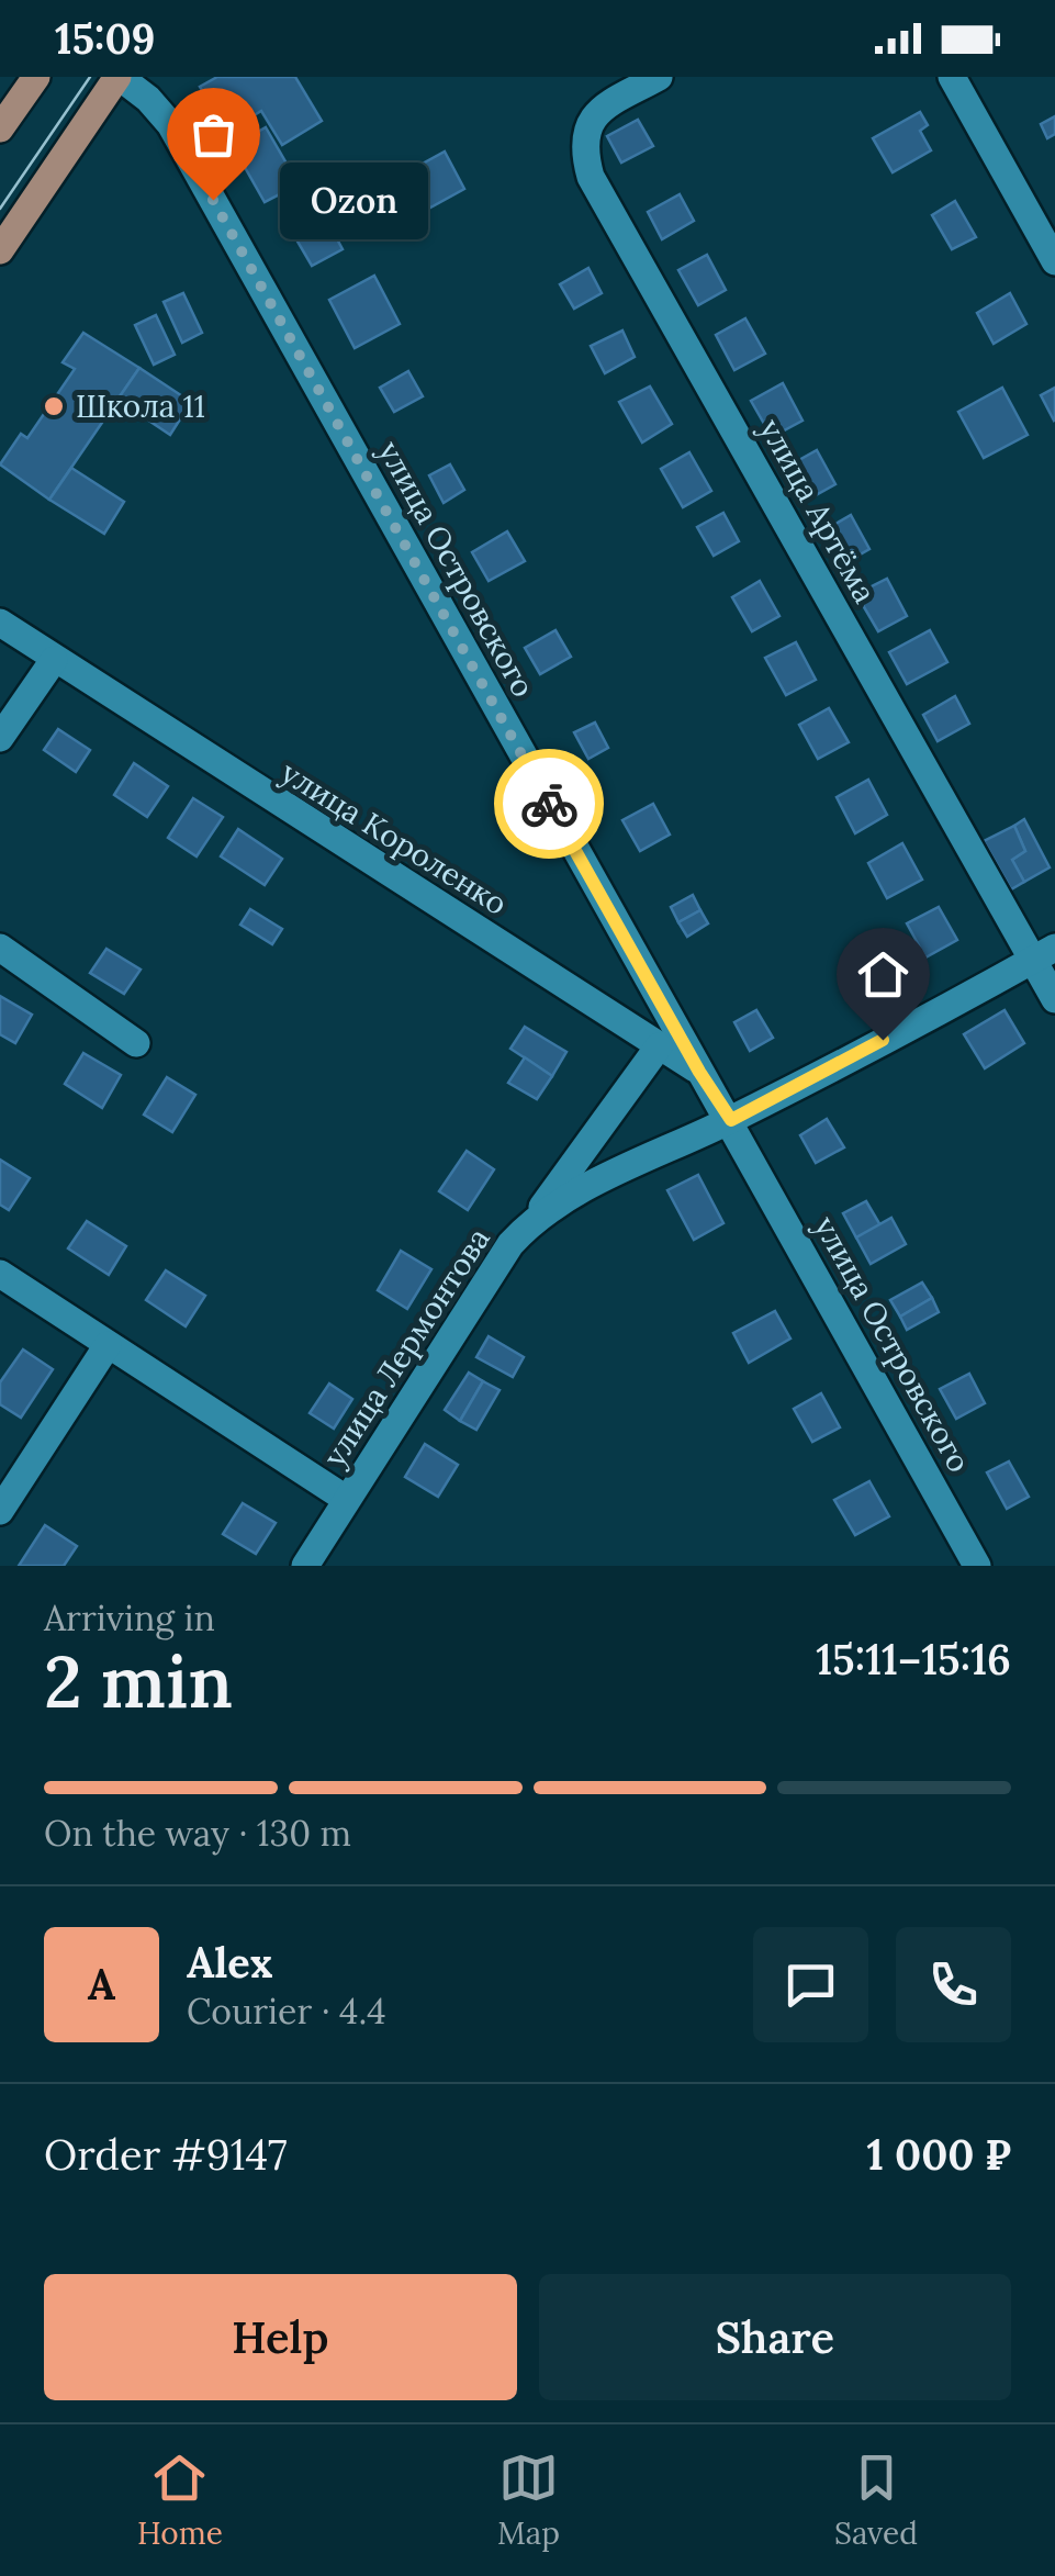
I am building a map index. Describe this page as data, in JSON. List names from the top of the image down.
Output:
{
  "streets": {
    "street": [
      "улица Артёма",
      "улица Островского",
      "улица Короленко",
      "улица Лермонтова"
    ]
  },
  "crossings": [
    ["улица Артёма", "улица Лермонтова"],
    ["улица Островского", "улица Короленко"],
    ["улица Островского", "улица Лермонтова"]
  ],
  "places": ["Ozon", "Школа 11"],
  "page": {
    "status": "15:09",
    "bubble": "Ozon",
    "heading": ["2 min", "Arriving in", "15:11–15:16"],
    "panel": [
      "Alex",
      "Courier · 4.4",
      "Order #9147",
      "1 000 ₽"
    ],
    "bar": "On the way · 130 m",
    "round": "A",
    "buttons": ["Help", "Share"],
    "tabs": ["Home", "Map", "Saved"]
  }
}
